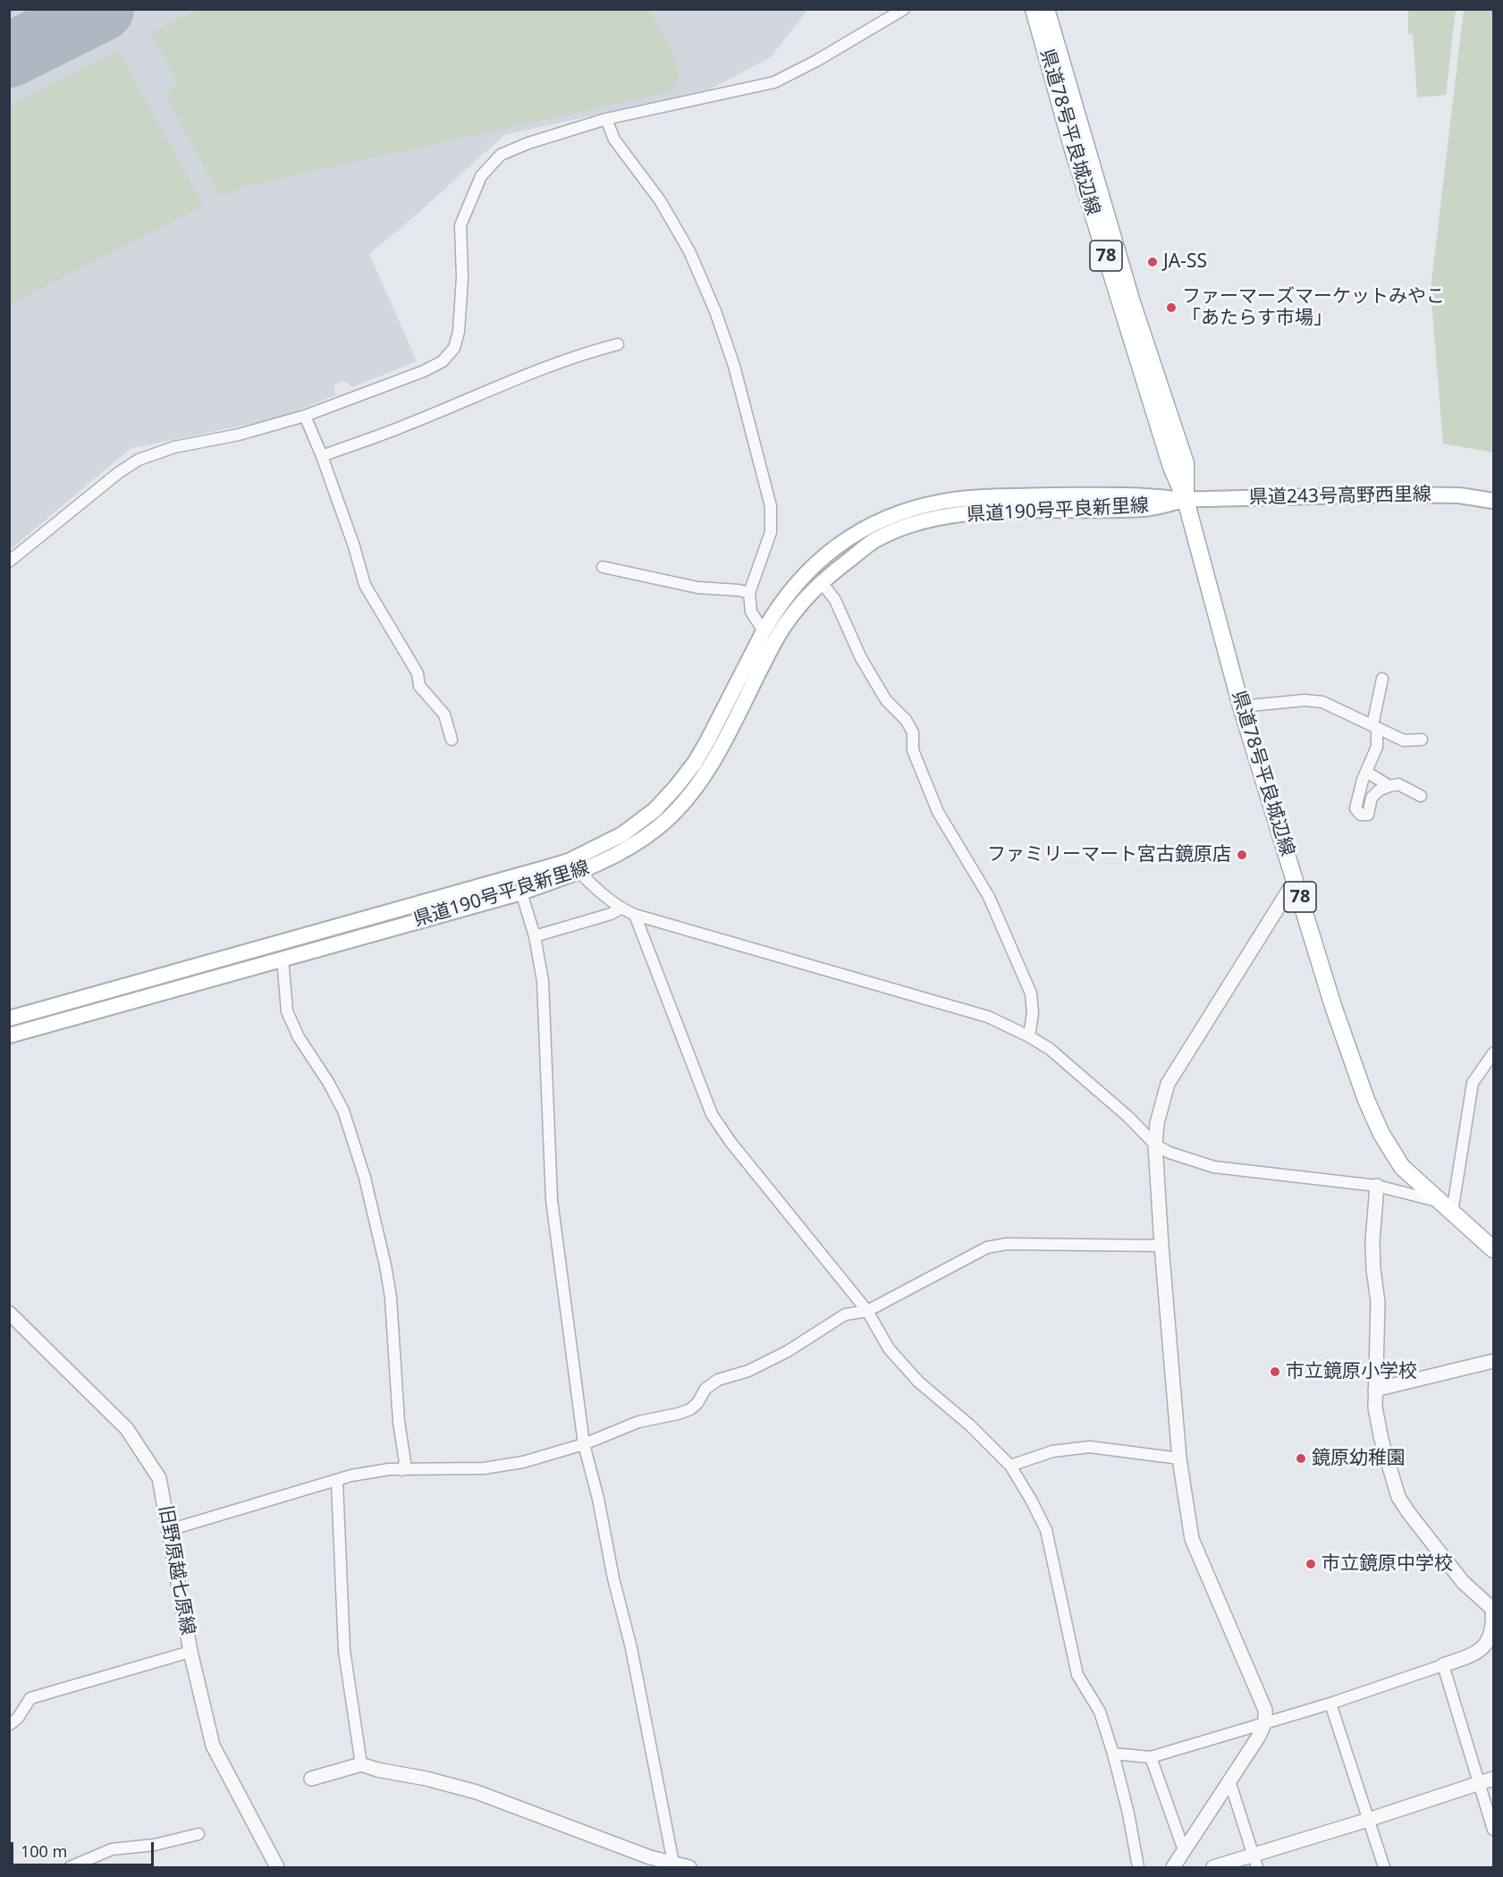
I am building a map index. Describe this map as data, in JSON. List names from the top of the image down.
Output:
{
  "streets": {
    "main road": [
      "県道78号平良城辺線",
      "78",
      "県道243号高野西里線",
      "県道190号平良新里線"
    ],
    "street": ["旧野原越七原線"]
  },
  "crossings": [
    ["県道78号平良城辺線", "県道243号高野西里線"],
    ["県道78号平良城辺線", "県道190号平良新里線"],
    ["県道243号高野西里線", "県道190号平良新里線"]
  ],
  "places": [
    "JA-SS",
    "ファーマーズマーケットみやこ 「あたらす市場」",
    "ファミリーマート宮古鏡原店",
    "市立鏡原小学校",
    "鏡原幼稚園",
    "市立鏡原中学校"
  ],
  "scale_bar": "100 m"
}
